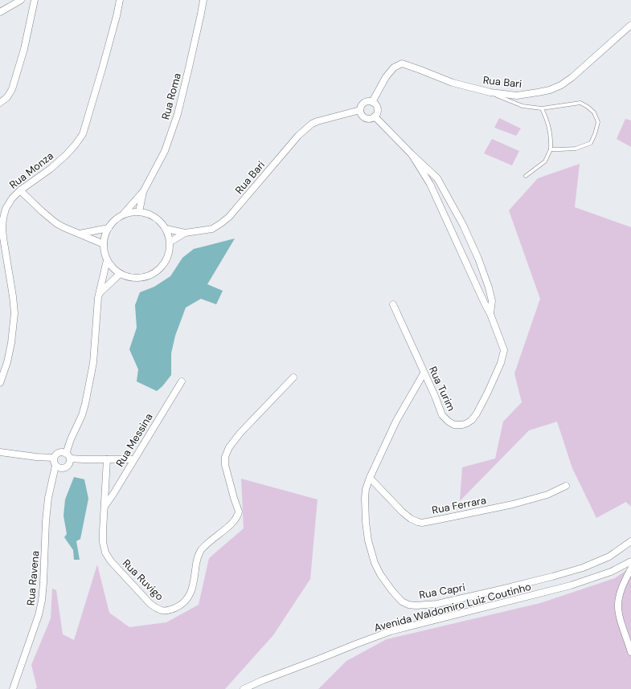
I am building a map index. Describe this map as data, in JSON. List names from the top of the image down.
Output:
{
  "streets": {
    "street": [
      "Rua Bari",
      "Rua Roma",
      "Rua Monza",
      "Rua Turim",
      "Rua Messina",
      "Rua Ferrara",
      "Rua Ravena",
      "Rua Ruvigo",
      "Rua Capri",
      "Avenida Waldomiro Luiz Coutinho"
    ]
  },
  "crossings": [
    ["Rua Bari", "Rua Roma"],
    ["Rua Bari", "Rua Turim"],
    ["Rua Turim", "Rua Capri"],
    ["Rua Messina", "Rua Ruvigo"],
    ["Rua Ferrara", "Rua Capri"]
  ]
}
